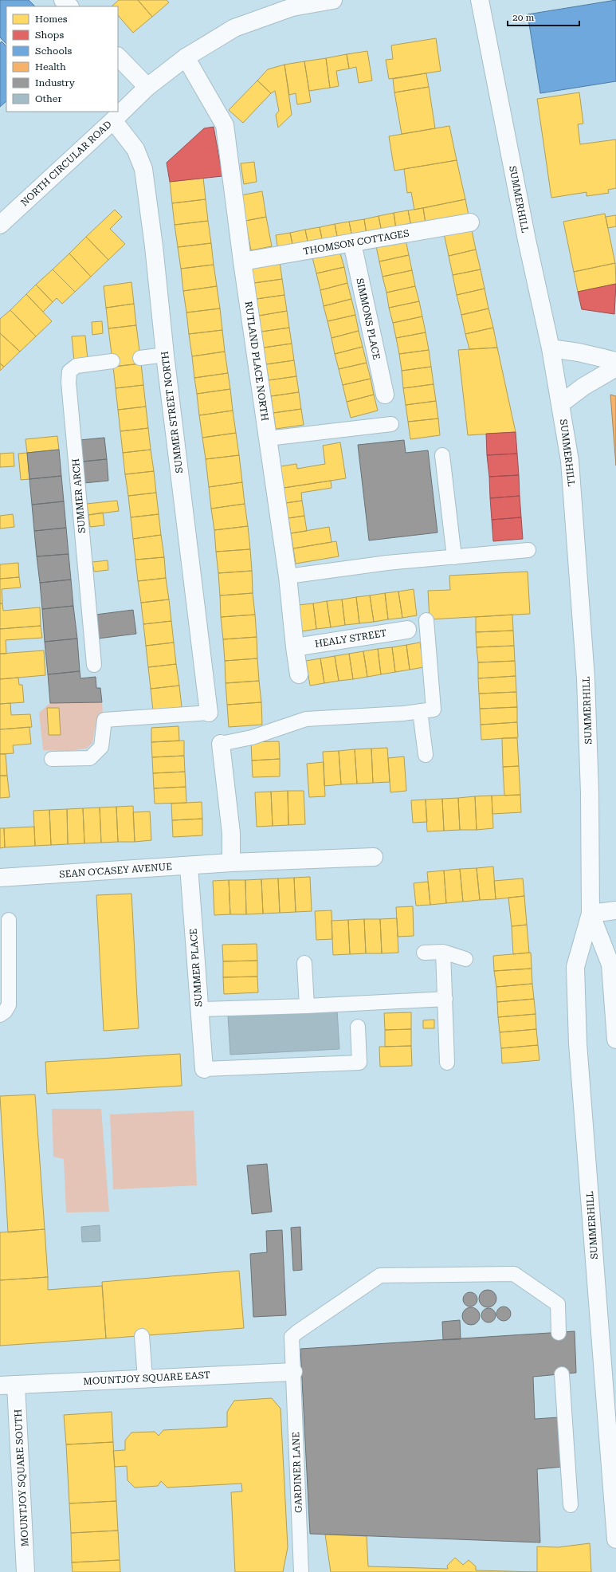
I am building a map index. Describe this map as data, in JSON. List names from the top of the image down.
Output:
{
  "streets": {
    "street": [
      "NORTH CIRCULAR ROAD",
      "SUMMERHILL",
      "THOMSON COTTAGES",
      "SIMMONS PLACE",
      "RUTLAND PLACE NORTH",
      "SUMMER STREET NORTH",
      "HEALY STREET",
      "SEAN O'CASEY AVENUE",
      "SUMMER PLACE",
      "MOUNTJOY SQUARE EAST",
      "MOUNTJOY SQUARE SOUTH"
    ],
    "lane": ["SUMMER ARCH", "GARDINER LANE"]
  },
  "crossings": [
    ["NORTH CIRCULAR ROAD", "RUTLAND PLACE NORTH"],
    ["NORTH CIRCULAR ROAD", "SUMMER STREET NORTH"],
    ["THOMSON COTTAGES", "SIMMONS PLACE"],
    ["THOMSON COTTAGES", "RUTLAND PLACE NORTH"],
    ["RUTLAND PLACE NORTH", "HEALY STREET"],
    ["SEAN O'CASEY AVENUE", "SUMMER PLACE"],
    ["MOUNTJOY SQUARE EAST", "GARDINER LANE"],
    ["MOUNTJOY SQUARE EAST", "MOUNTJOY SQUARE SOUTH"]
  ],
  "legend": [
    "Homes",
    "Shops",
    "Schools",
    "Health",
    "Industry",
    "Other"
  ],
  "scale_bar": "20 m"
}
